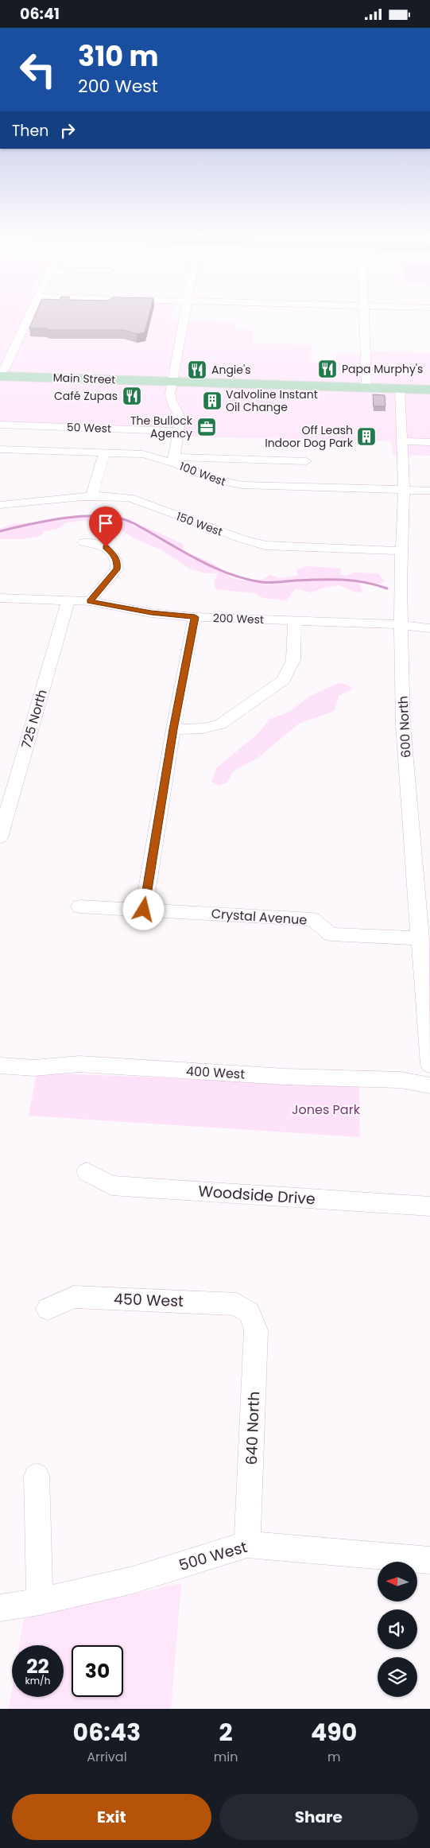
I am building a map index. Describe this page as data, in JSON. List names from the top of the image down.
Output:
{
  "streets": {
    "main road": ["Main Street"],
    "street": [
      "50 West",
      "100 West",
      "150 West",
      "200 West",
      "725 North",
      "600 North",
      "Crystal Avenue",
      "400 West",
      "Woodside Drive",
      "450 West",
      "640 North",
      "500 West"
    ]
  },
  "crossings": [
    ["Main Street", "600 North"],
    ["100 West", "600 North"],
    ["150 West", "600 North"],
    ["200 West", "725 North"],
    ["200 West", "600 North"],
    ["600 North", "Crystal Avenue"],
    ["450 West", "640 North"],
    ["640 North", "500 West"]
  ],
  "parks": ["Jones Park"],
  "places": {
    "restaurant": ["Papa Murphy's", "Angie's", "Café Zupas"],
    "building": ["Valvoline Instant Oil Change", "Off Leash Indoor Dog Park"],
    "office": ["The Bullock Agency"]
  },
  "north": "left",
  "page": {
    "status": "06:41",
    "turn": ["310 m", "200 West"],
    "then": "Then",
    "speed": "22 km/h",
    "limit": "30",
    "eta": [
      "06:43",
      "Arrival",
      "2",
      "min",
      "490",
      "m"
    ],
    "buttons": ["Exit", "Share"]
  }
}
